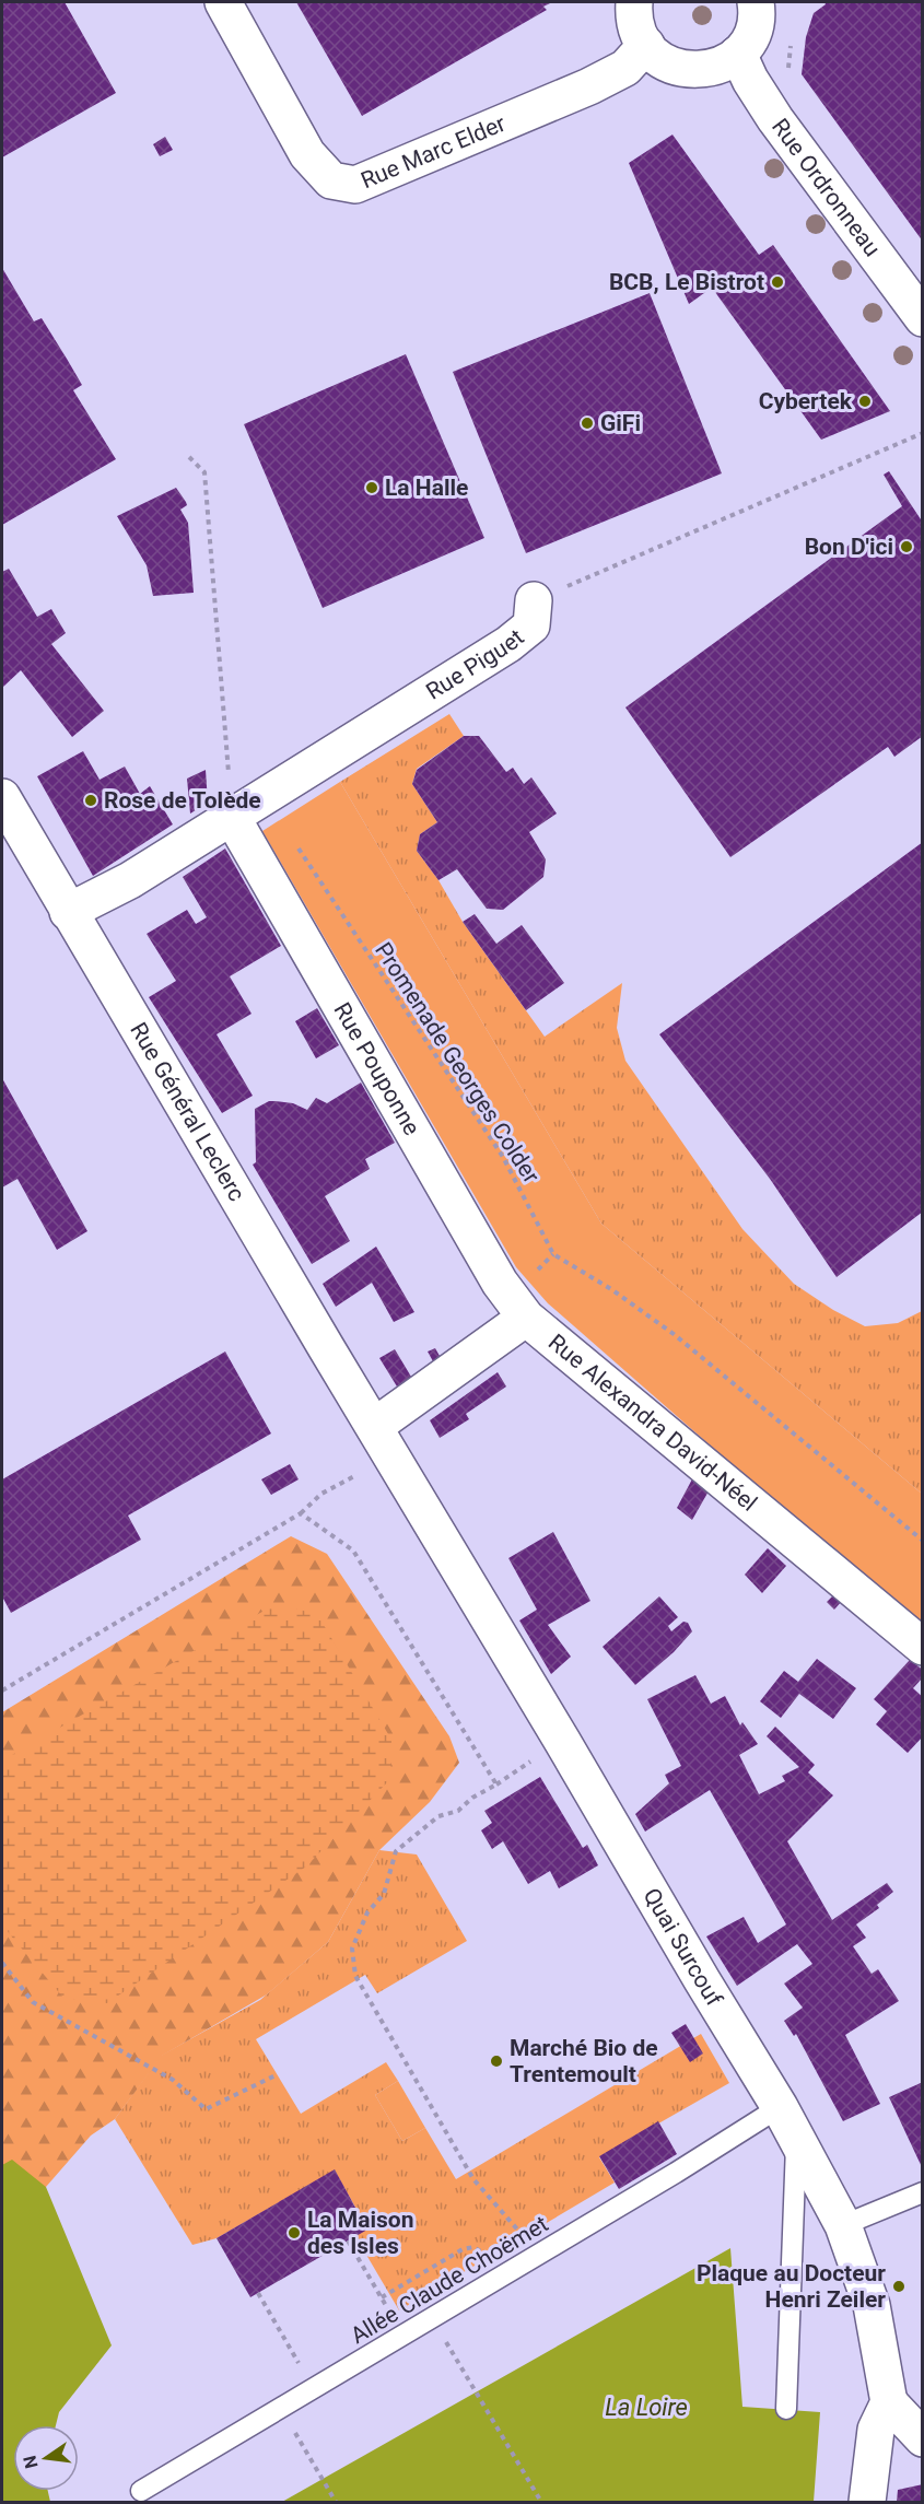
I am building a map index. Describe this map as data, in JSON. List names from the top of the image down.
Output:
{
  "streets": {
    "street": [
      "Rue Marc Elder",
      "Rue Ordronneau",
      "Rue Piguet",
      "Rue Pouponne",
      "Rue Général Leclerc",
      "Rue Alexandra David-Néel",
      "Quai Surcouf"
    ],
    "lane": ["Allée Claude Choëmet"],
    "path": ["Promenade Georges Colder"]
  },
  "crossings": [
    ["Rue Piguet", "Promenade Georges Colder"],
    ["Rue Piguet", "Rue Pouponne"],
    ["Rue Piguet", "Rue Général Leclerc"],
    ["Rue Pouponne", "Rue Alexandra David-Néel"],
    ["Rue Général Leclerc", "Rue Alexandra David-Néel"],
    ["Rue Général Leclerc", "Quai Surcouf"],
    ["Rue Alexandra David-Néel", "Quai Surcouf"],
    ["Quai Surcouf", "Allée Claude Choëmet"]
  ],
  "water": ["La Loire"],
  "places": [
    "BCB, Le Bistrot",
    "Cybertek",
    "GiFi",
    "La Halle",
    "Bon D'ici",
    "Rose de Tolède",
    "Marché Bio de Trentemoult",
    "La Maison des Isles",
    "Plaque au Docteur Henri Zeiler"
  ],
  "north": "left"
}
